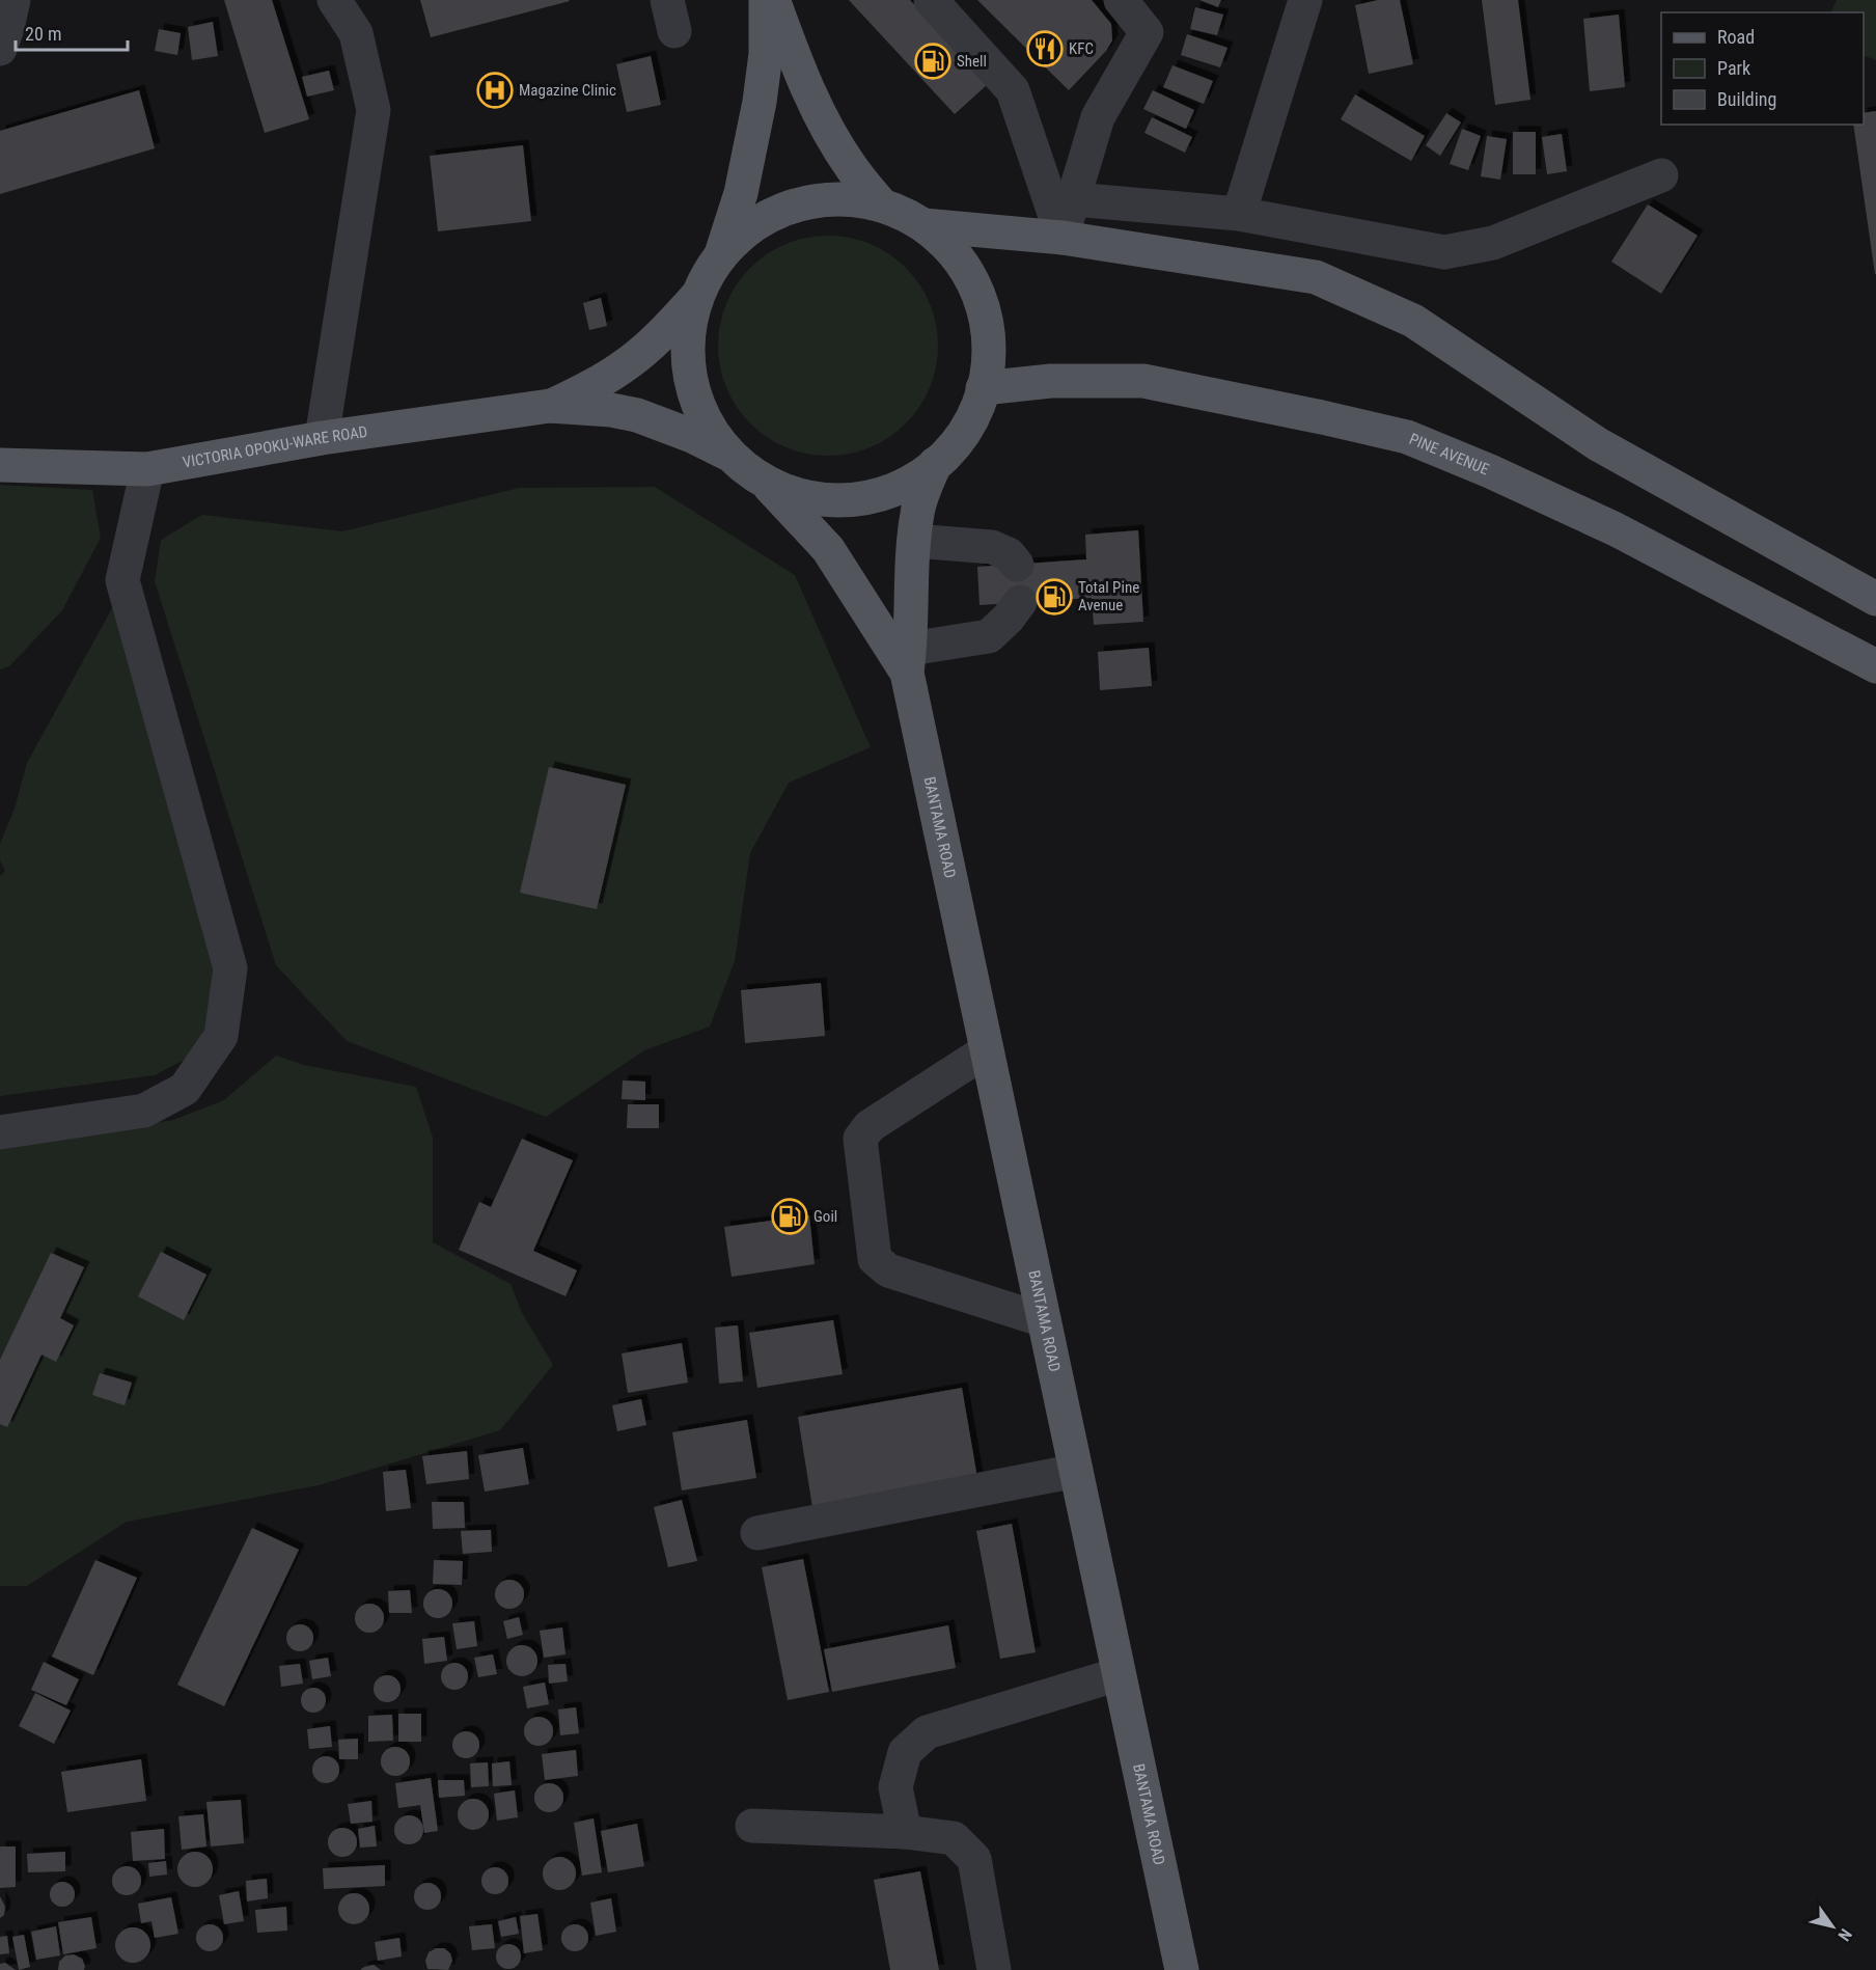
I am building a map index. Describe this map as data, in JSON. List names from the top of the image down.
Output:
{
  "streets": {
    "main road": ["VICTORIA OPOKU-WARE ROAD", "PINE AVENUE", "BANTAMA ROAD"]
  },
  "places": {
    "restaurant": ["KFC"],
    "fuel station": ["Shell", "Total Pine Avenue", "Goil"],
    "hospital": ["Magazine Clinic"]
  },
  "legend": ["Road", "Park", "Building"],
  "scale_bar": "20 m",
  "north": "bottom right"
}
